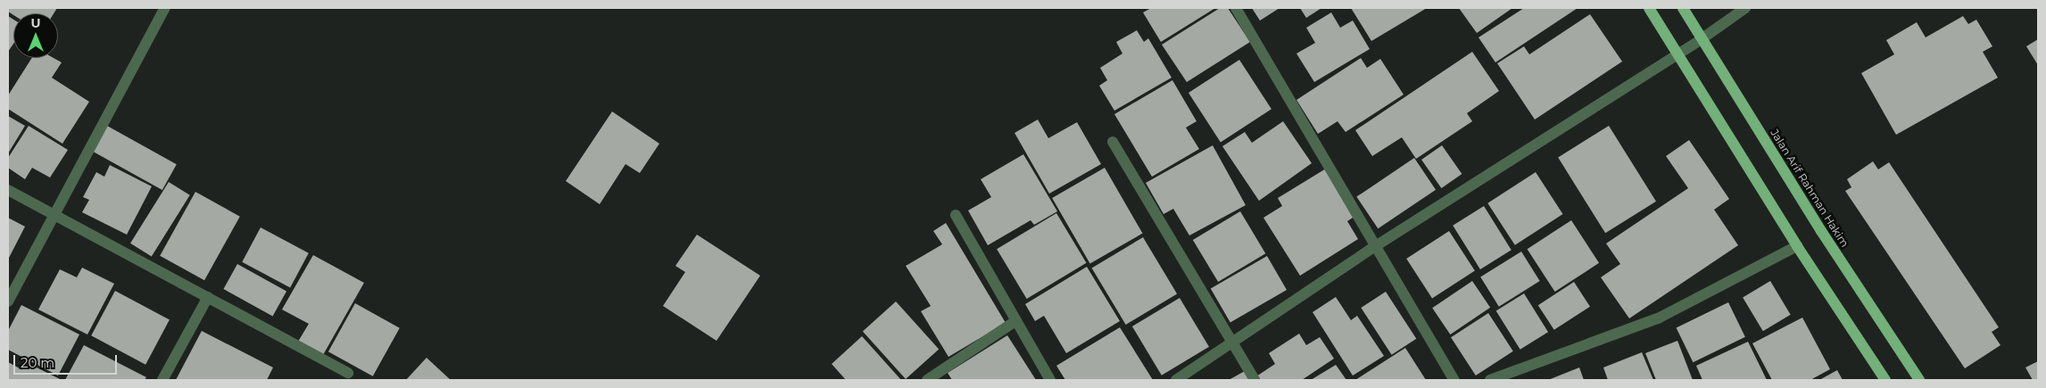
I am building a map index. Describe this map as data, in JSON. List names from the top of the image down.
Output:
{
  "streets": {
    "main road": ["Jalan Arif Rahman Hakim"]
  },
  "scale_bar": "20 m",
  "north": "top"
}
